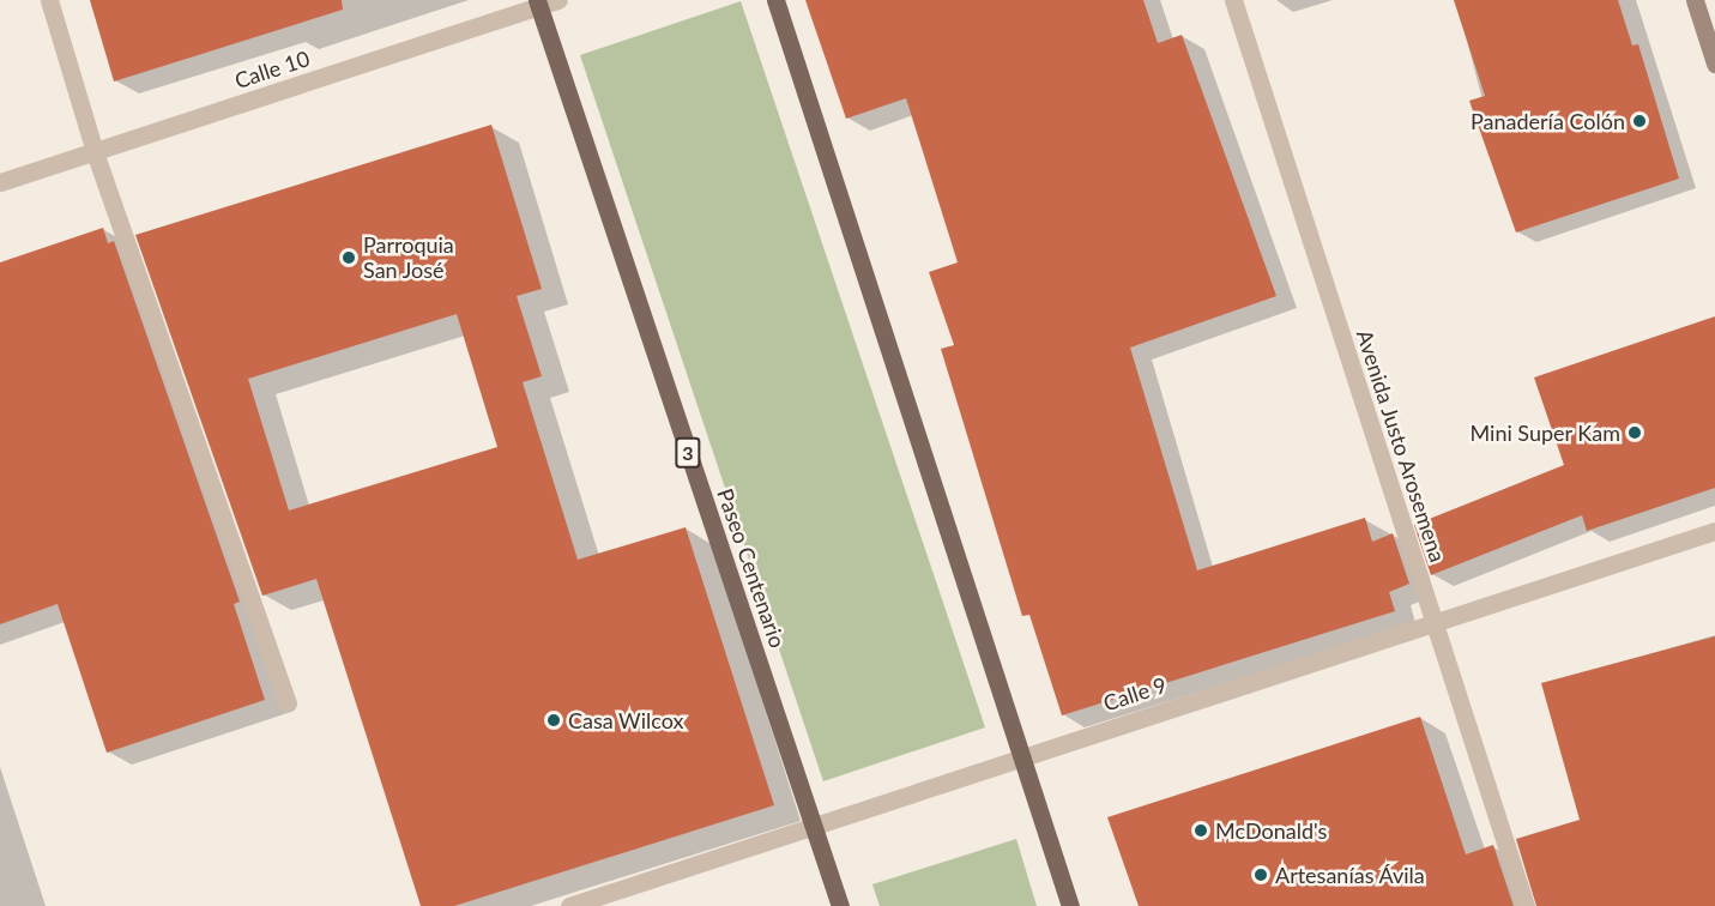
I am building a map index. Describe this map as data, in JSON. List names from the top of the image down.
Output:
{
  "streets": {
    "main road": ["3", "Paseo Centenario"],
    "street": ["Calle 10", "Avenida Justo Arosemena", "Calle 9"]
  },
  "crossings": [
    ["Calle 10", "Paseo Centenario"],
    ["Avenida Justo Arosemena", "Calle 9"],
    ["Paseo Centenario", "Calle 9"]
  ],
  "places": [
    "Panadería Colón",
    "Parroquia San José",
    "Mini Super Kam",
    "Casa Wilcox",
    "McDonald's",
    "Artesanías Ávila"
  ]
}
